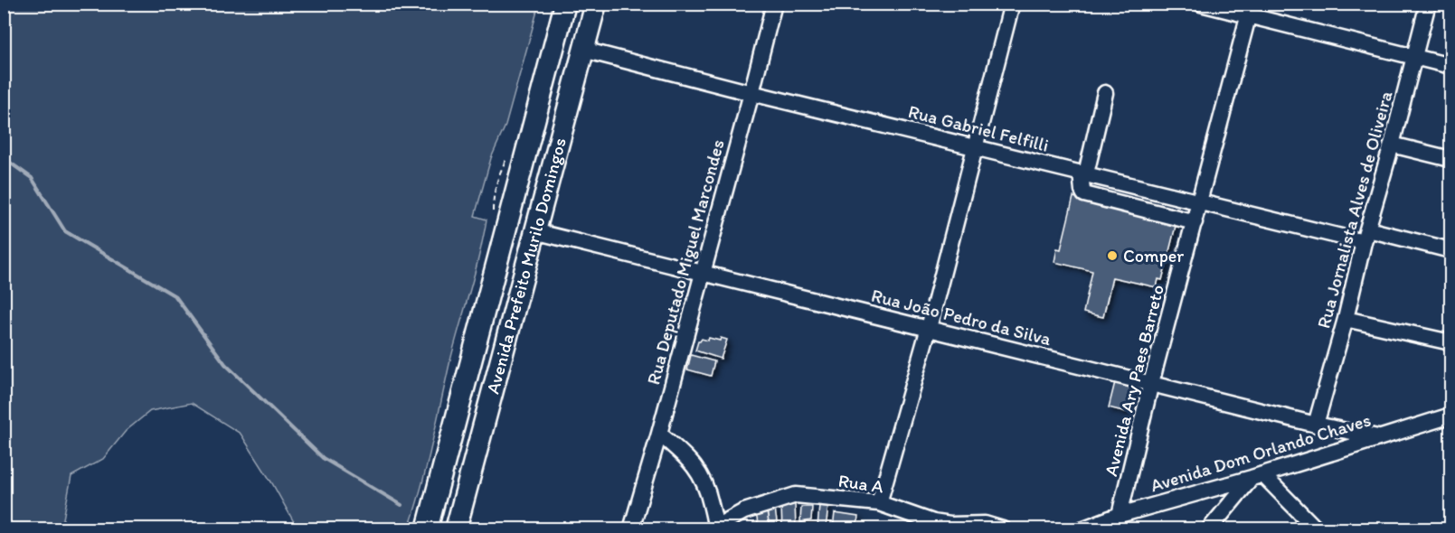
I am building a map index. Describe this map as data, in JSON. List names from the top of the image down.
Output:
{
  "streets": {
    "main road": ["Avenida Prefeito Murilo Domingos"],
    "street": [
      "Rua Gabriel Felfilli",
      "Rua Jornalista Alves de Oliveira",
      "Rua Deputado Miguel Marcondes",
      "Rua João Pedro da Silva",
      "Avenida Ary Paes Barreto",
      "Avenida Dom Orlando Chaves",
      "Rua A"
    ]
  },
  "crossings": [
    ["Rua Gabriel Felfilli", "Rua Jornalista Alves de Oliveira"],
    ["Rua Gabriel Felfilli", "Rua Deputado Miguel Marcondes"],
    ["Rua Gabriel Felfilli", "Avenida Prefeito Murilo Domingos"],
    ["Rua Gabriel Felfilli", "Avenida Ary Paes Barreto"],
    ["Rua Jornalista Alves de Oliveira", "Rua João Pedro da Silva"],
    ["Rua Deputado Miguel Marcondes", "Rua João Pedro da Silva"],
    ["Avenida Prefeito Murilo Domingos", "Rua João Pedro da Silva"],
    ["Rua João Pedro da Silva", "Avenida Ary Paes Barreto"],
    ["Rua João Pedro da Silva", "Avenida Dom Orlando Chaves"],
    ["Avenida Ary Paes Barreto", "Avenida Dom Orlando Chaves"]
  ],
  "places": ["Comper"]
}
